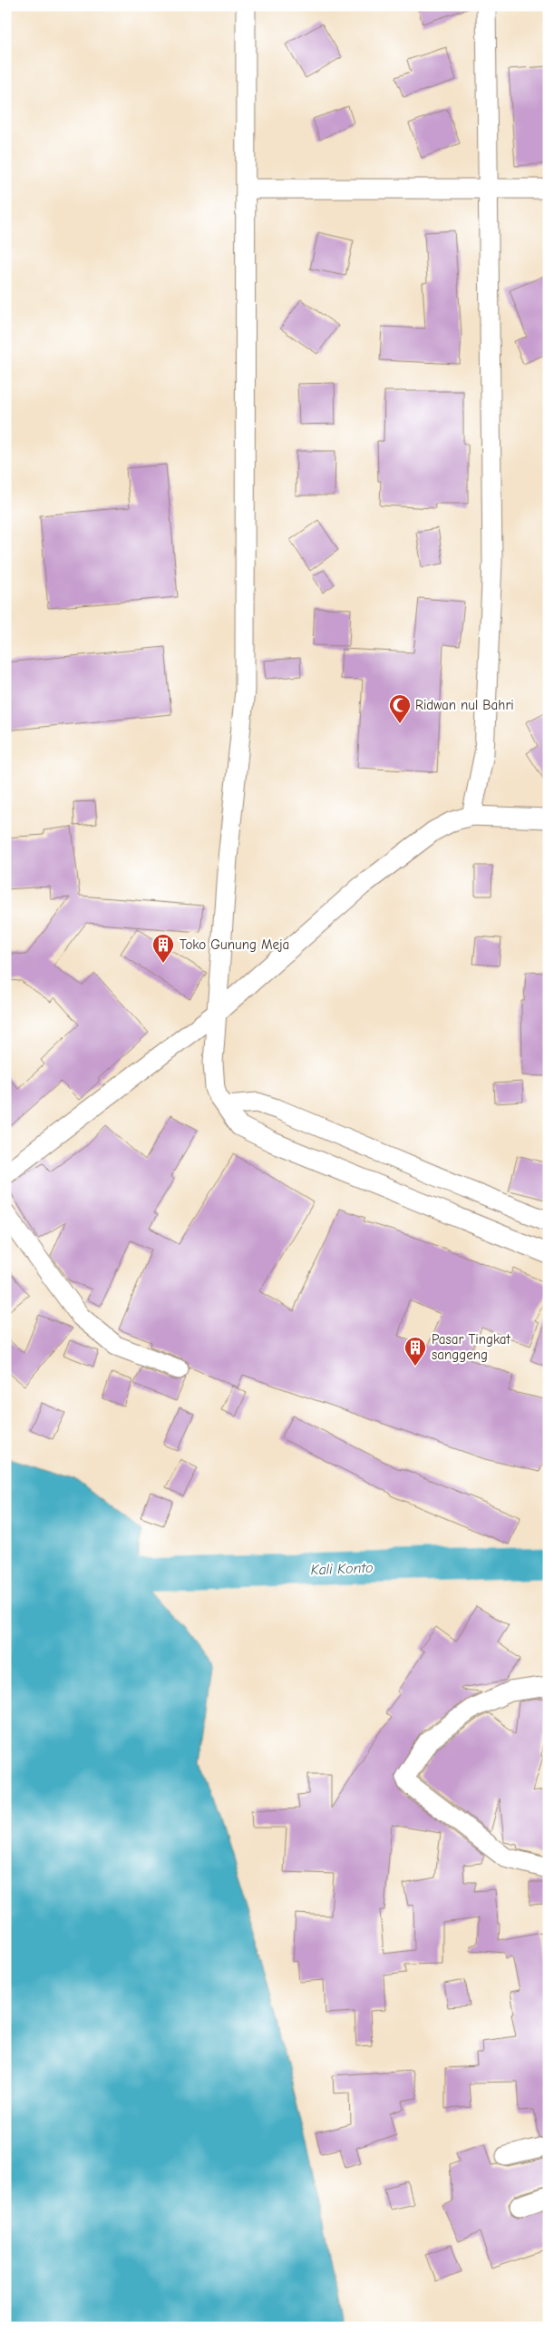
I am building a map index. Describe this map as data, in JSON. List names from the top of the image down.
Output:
{
  "water": ["Kali Konto"],
  "places": {
    "mosque": ["Ridwan nul Bahri"],
    "building": ["Toko Gunung Meja", "Pasar Tingkat sanggeng"]
  }
}
